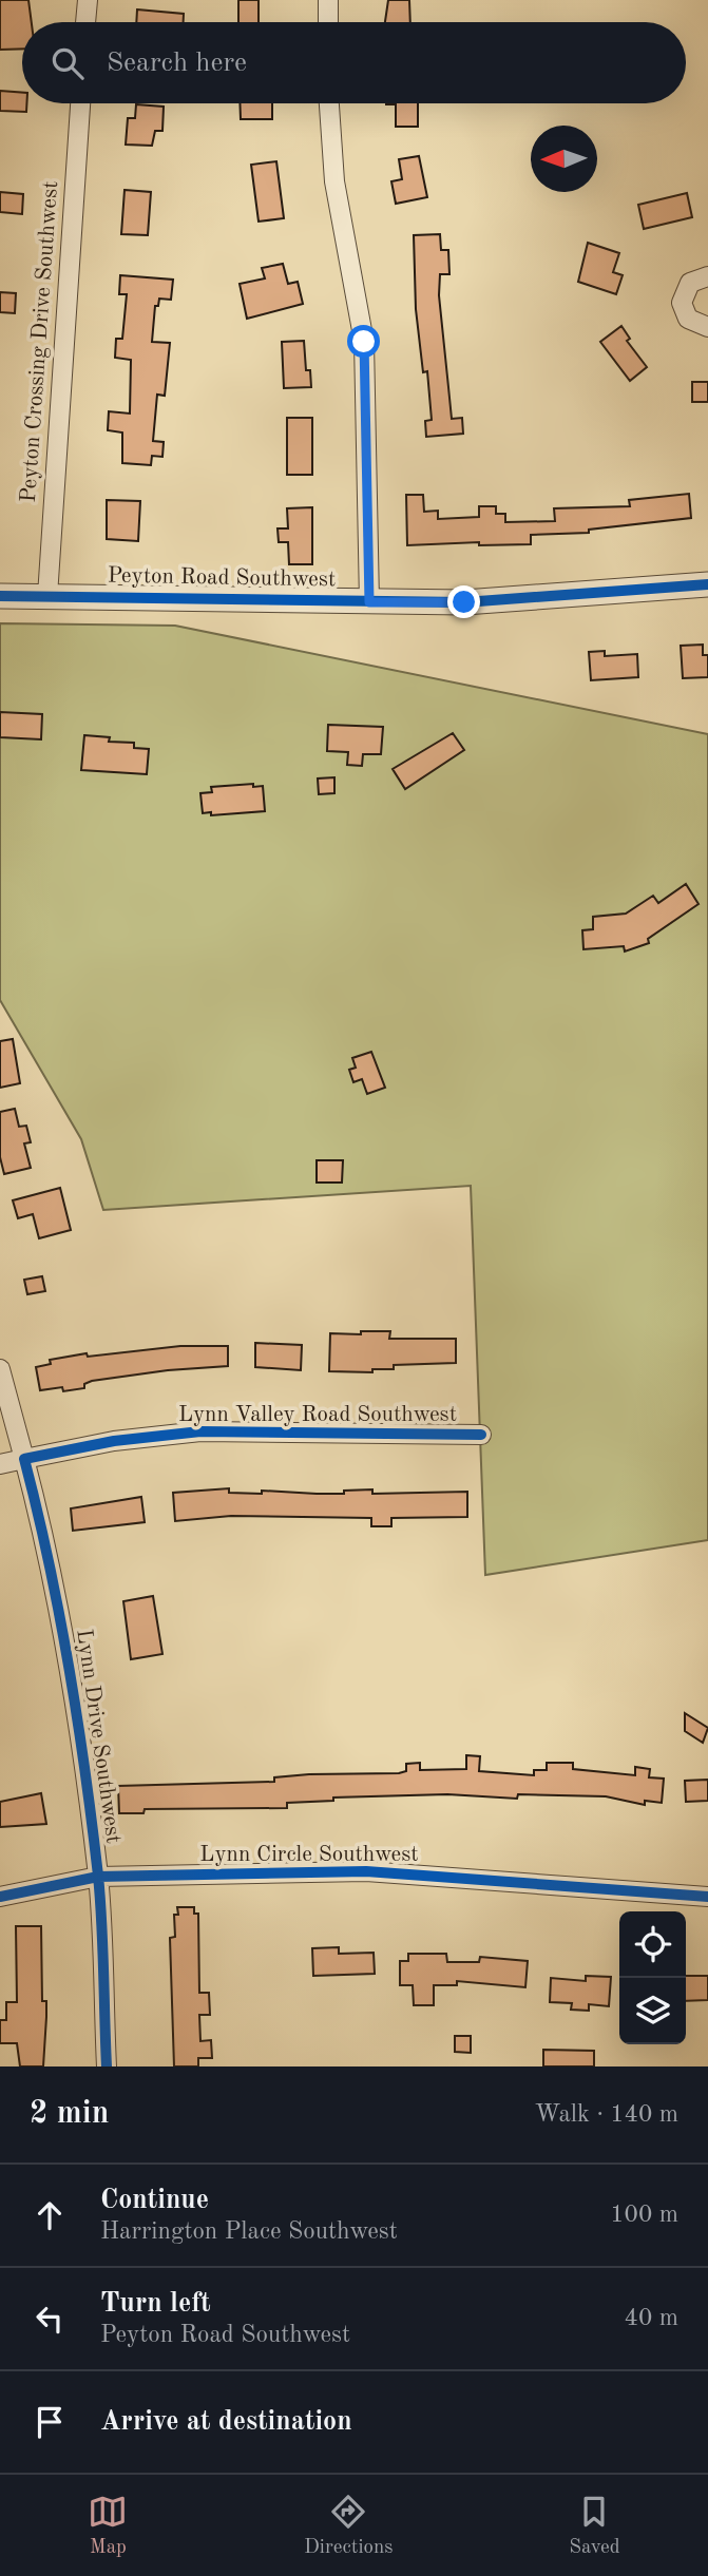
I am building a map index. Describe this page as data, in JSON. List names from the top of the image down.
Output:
{
  "streets": {
    "street": [
      "Peyton Crossing Drive Southwest",
      "Peyton Road Southwest",
      "Lynn Valley Road Southwest",
      "Lynn Drive Southwest",
      "Lynn Circle Southwest"
    ]
  },
  "crossings": [
    ["Peyton Crossing Drive Southwest", "Peyton Road Southwest"],
    ["Lynn Valley Road Southwest", "Lynn Drive Southwest"],
    ["Lynn Drive Southwest", "Lynn Circle Southwest"]
  ],
  "north": "left",
  "page": {
    "search": "Search here",
    "heading": ["2 min", "Walk · 140 m"],
    "list": [
      ["Continue", "Harrington Place Southwest", "100 m"],
      ["Turn left", "Peyton Road Southwest", "40 m"],
      "Arrive at destination"
    ],
    "nav": ["Map", "Directions", "Saved"]
  }
}
